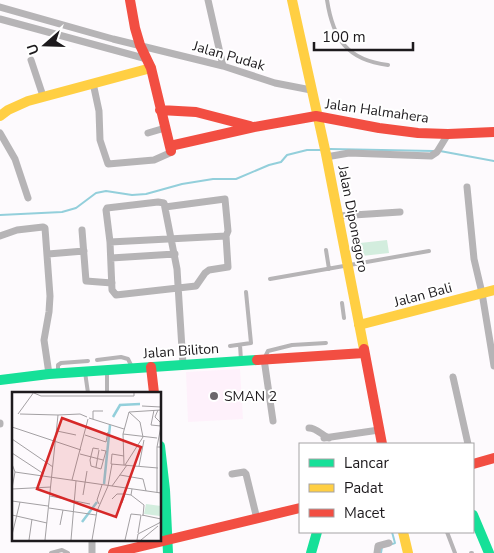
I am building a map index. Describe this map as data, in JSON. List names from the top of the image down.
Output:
{
  "streets": {
    "main road": [
      "Jalan Halmahera",
      "Jalan Diponegoro",
      "Jalan Bali",
      "Jalan Biliton"
    ],
    "street": ["Jalan Pudak"]
  },
  "crossings": [
    ["Jalan Pudak", "Jalan Diponegoro"],
    ["Jalan Halmahera", "Jalan Diponegoro"],
    ["Jalan Diponegoro", "Jalan Bali"],
    ["Jalan Diponegoro", "Jalan Biliton"]
  ],
  "places": ["SMAN 2"],
  "legend": ["Lancar", "Padat", "Macet"],
  "scale_bar": "100 m",
  "north": "left"
}
